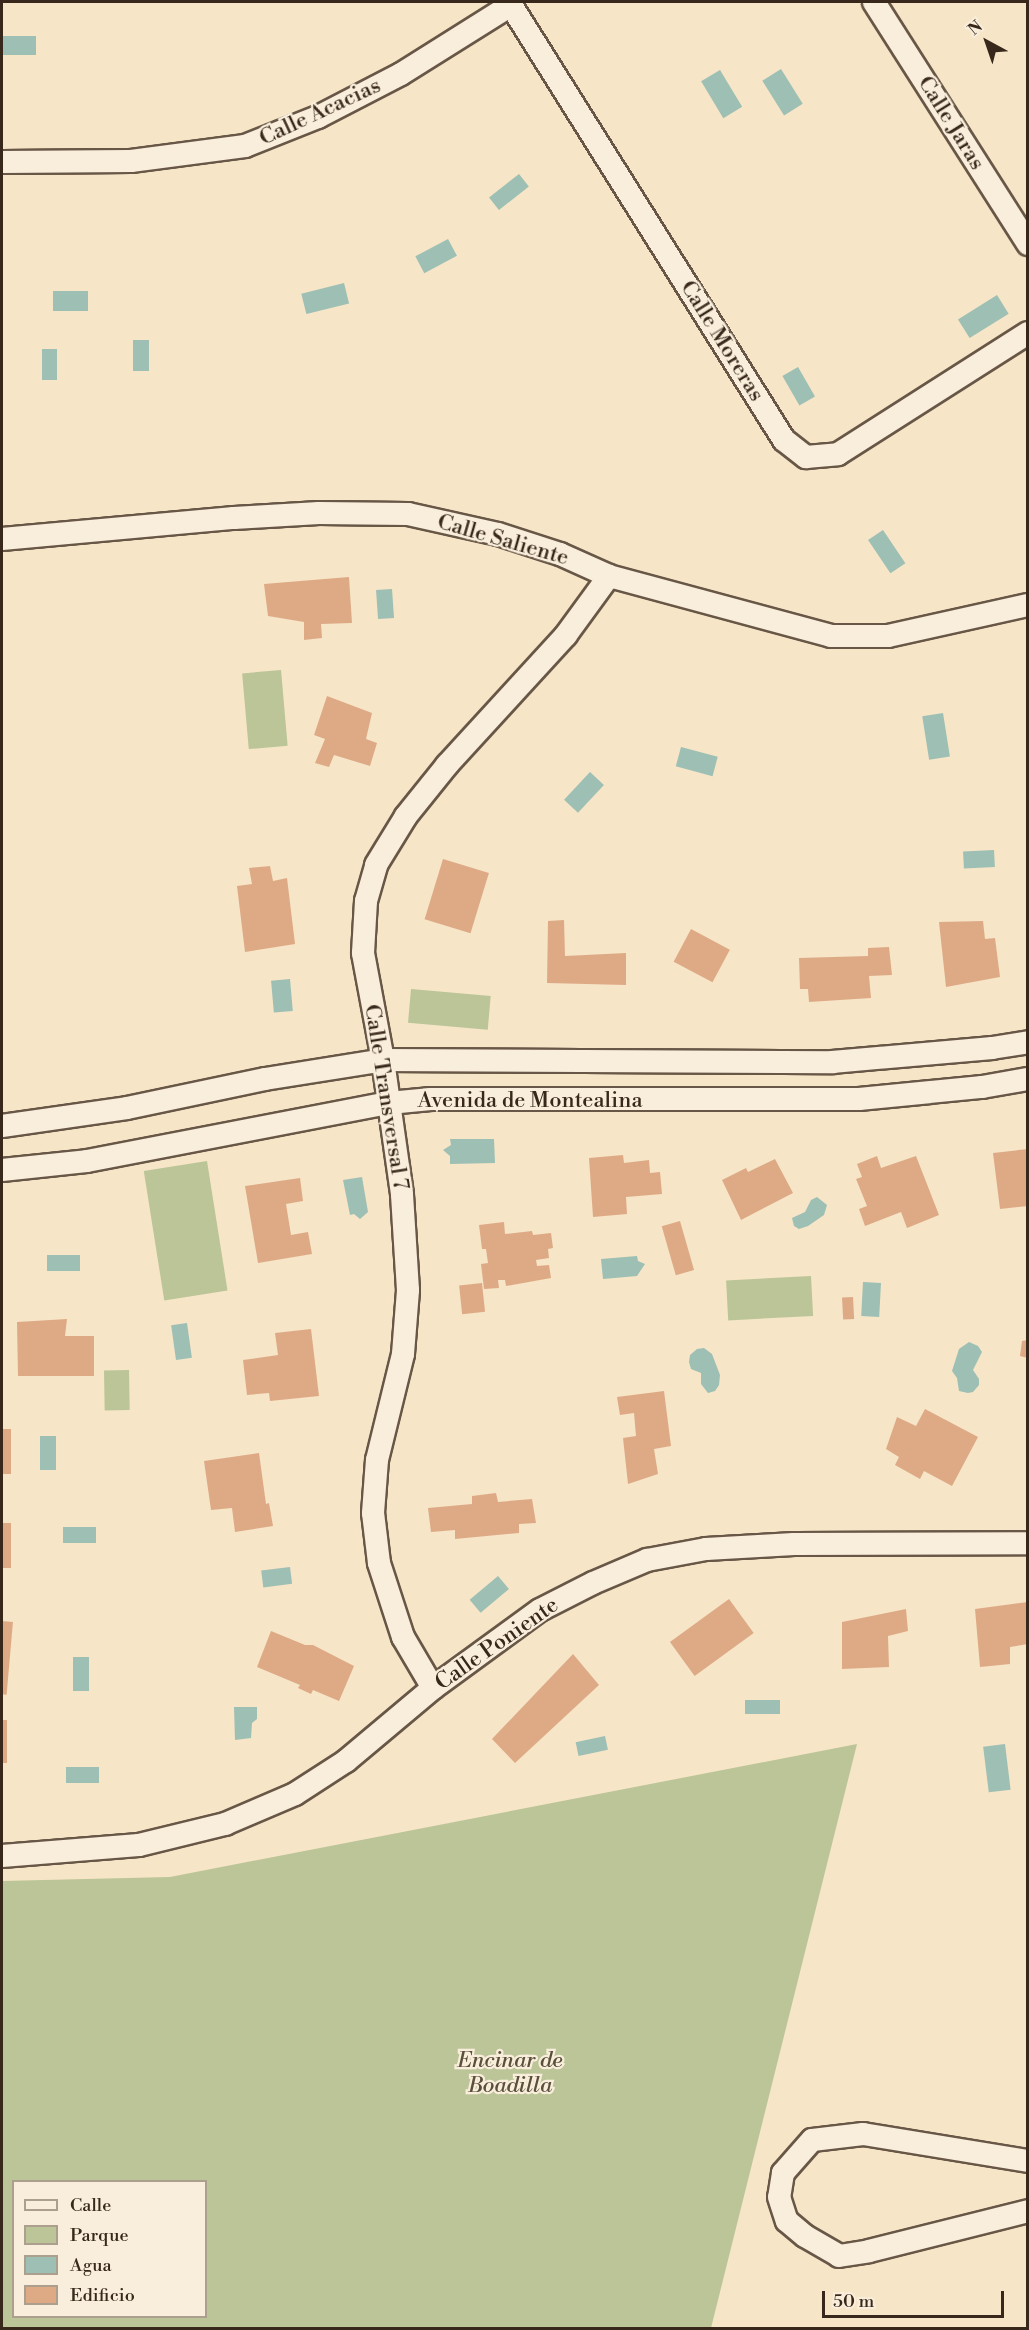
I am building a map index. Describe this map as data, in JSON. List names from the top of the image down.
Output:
{
  "streets": {
    "street": [
      "Calle Acacias",
      "Calle Jaras",
      "Calle Moreras",
      "Calle Saliente",
      "Calle Transversal 7",
      "Avenida de Montealina",
      "Calle Poniente"
    ]
  },
  "crossings": [
    ["Calle Acacias", "Calle Moreras"],
    ["Calle Saliente", "Calle Transversal 7"],
    ["Calle Transversal 7", "Avenida de Montealina"],
    ["Calle Transversal 7", "Calle Poniente"]
  ],
  "parks": ["Encinar de Boadilla"],
  "legend": [
    "Calle",
    "Parque",
    "Agua",
    "Edificio"
  ],
  "scale_bar": "50 m",
  "north": "top left"
}
